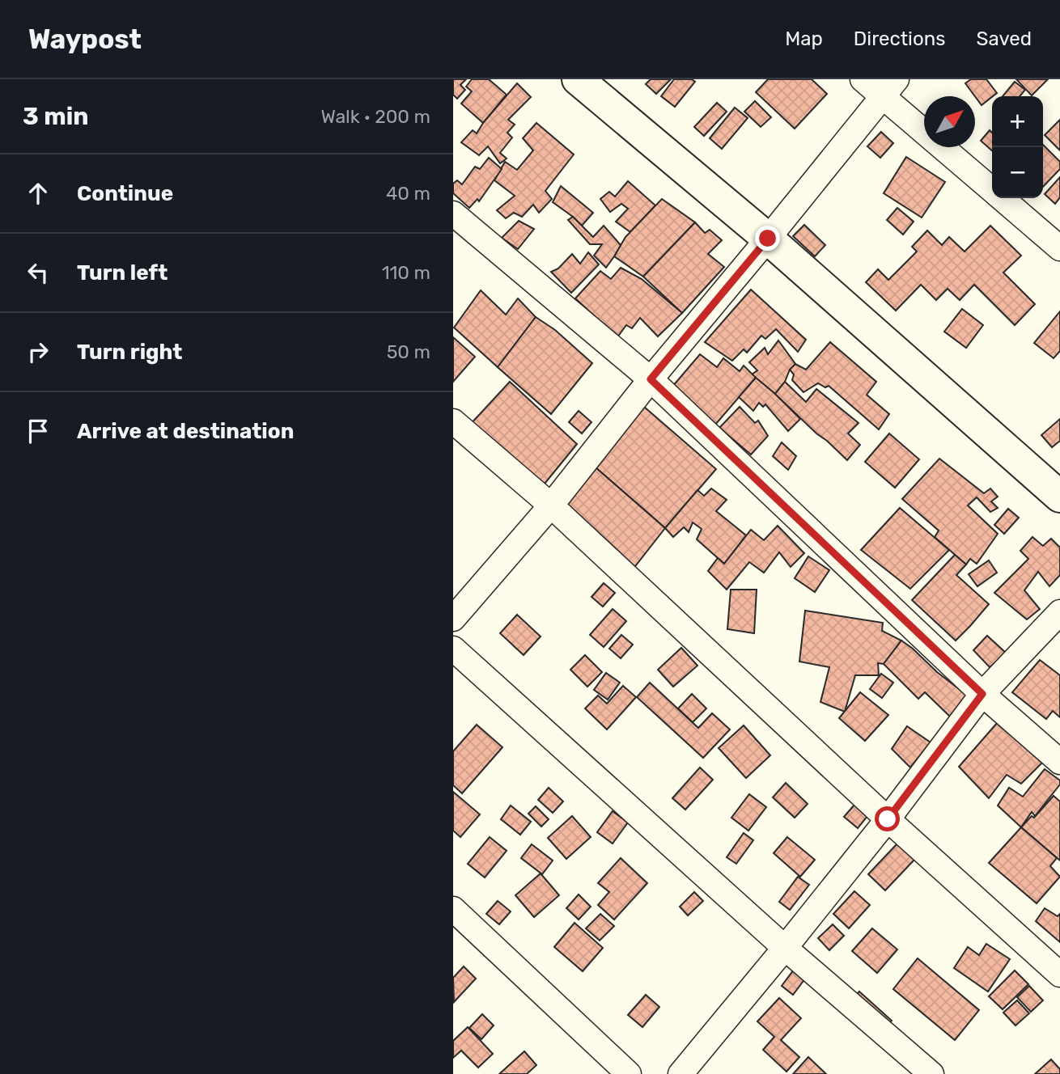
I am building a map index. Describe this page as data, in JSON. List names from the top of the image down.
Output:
{
  "north": "top right",
  "page": {
    "header": "Waypost",
    "nav": ["Map", "Directions", "Saved"],
    "heading": ["3 min", "Walk · 200 m"],
    "map_buttons": ["+", "−"],
    "list": [
      ["Continue", "40 m"],
      ["Turn left", "110 m"],
      ["Turn right", "50 m"],
      "Arrive at destination"
    ]
  }
}
